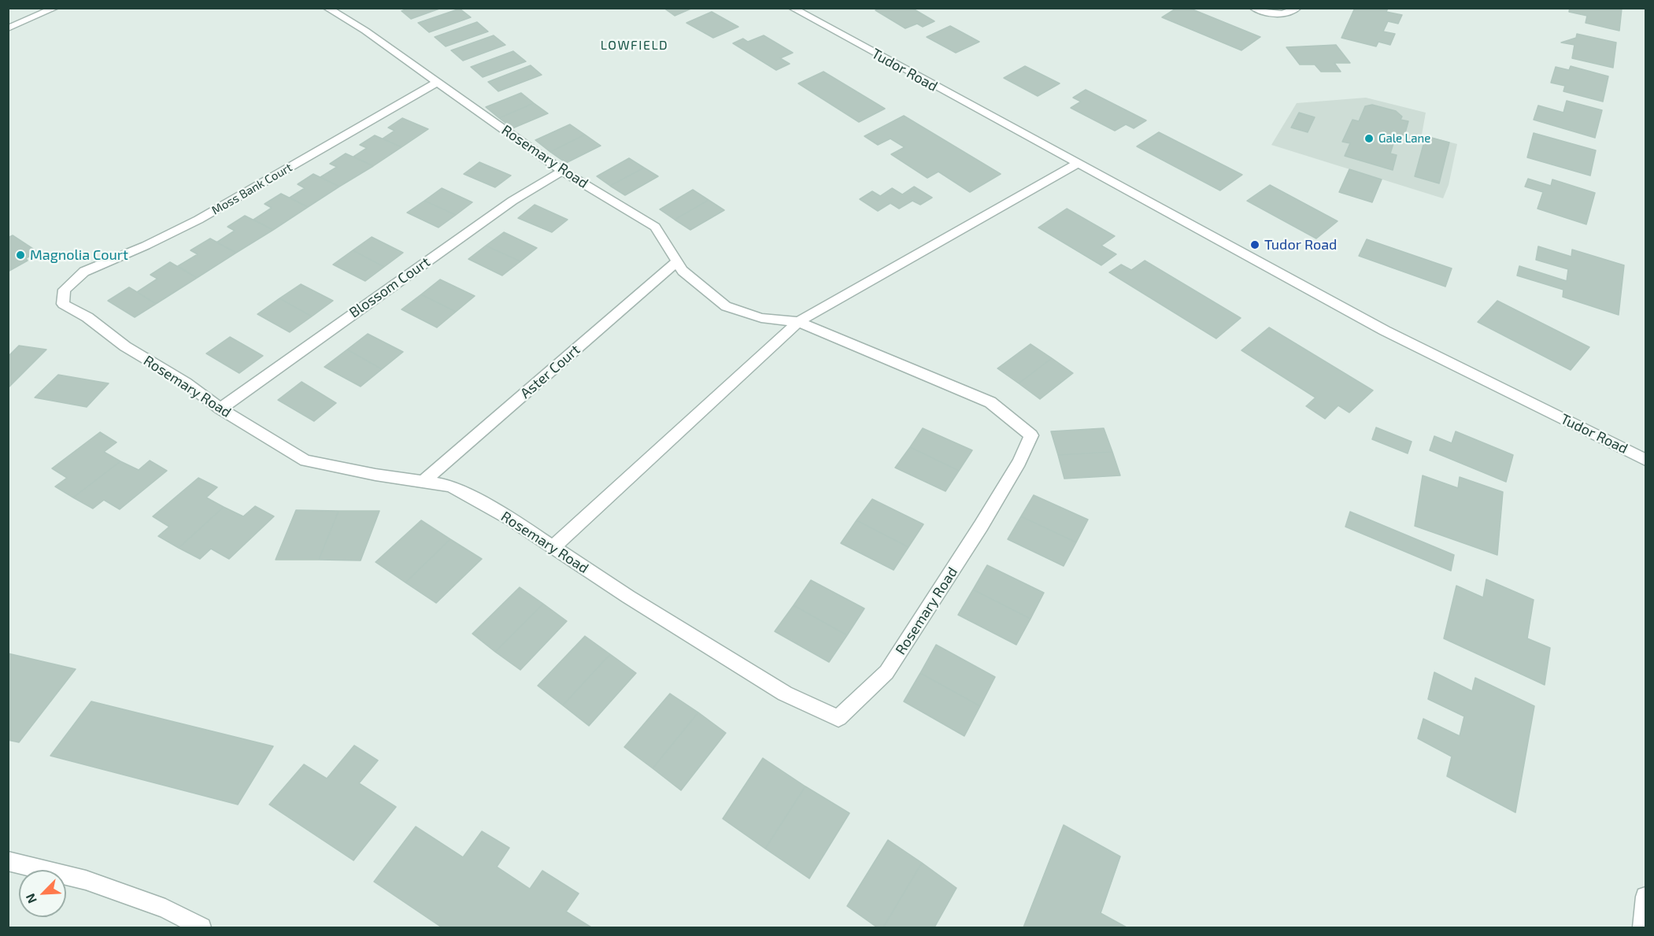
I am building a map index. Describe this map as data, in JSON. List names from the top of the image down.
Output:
{
  "streets": {
    "street": [
      "Tudor Road",
      "Rosemary Road",
      "Moss Bank Court",
      "Blossom Court",
      "Aster Court"
    ]
  },
  "crossings": [
    ["Rosemary Road", "Moss Bank Court"],
    ["Rosemary Road", "Blossom Court"],
    ["Rosemary Road", "Aster Court"]
  ],
  "districts": ["LOWFIELD"],
  "places": ["Gale Lane", "Tudor Road", "Magnolia Court"],
  "north": "bottom left"
}
